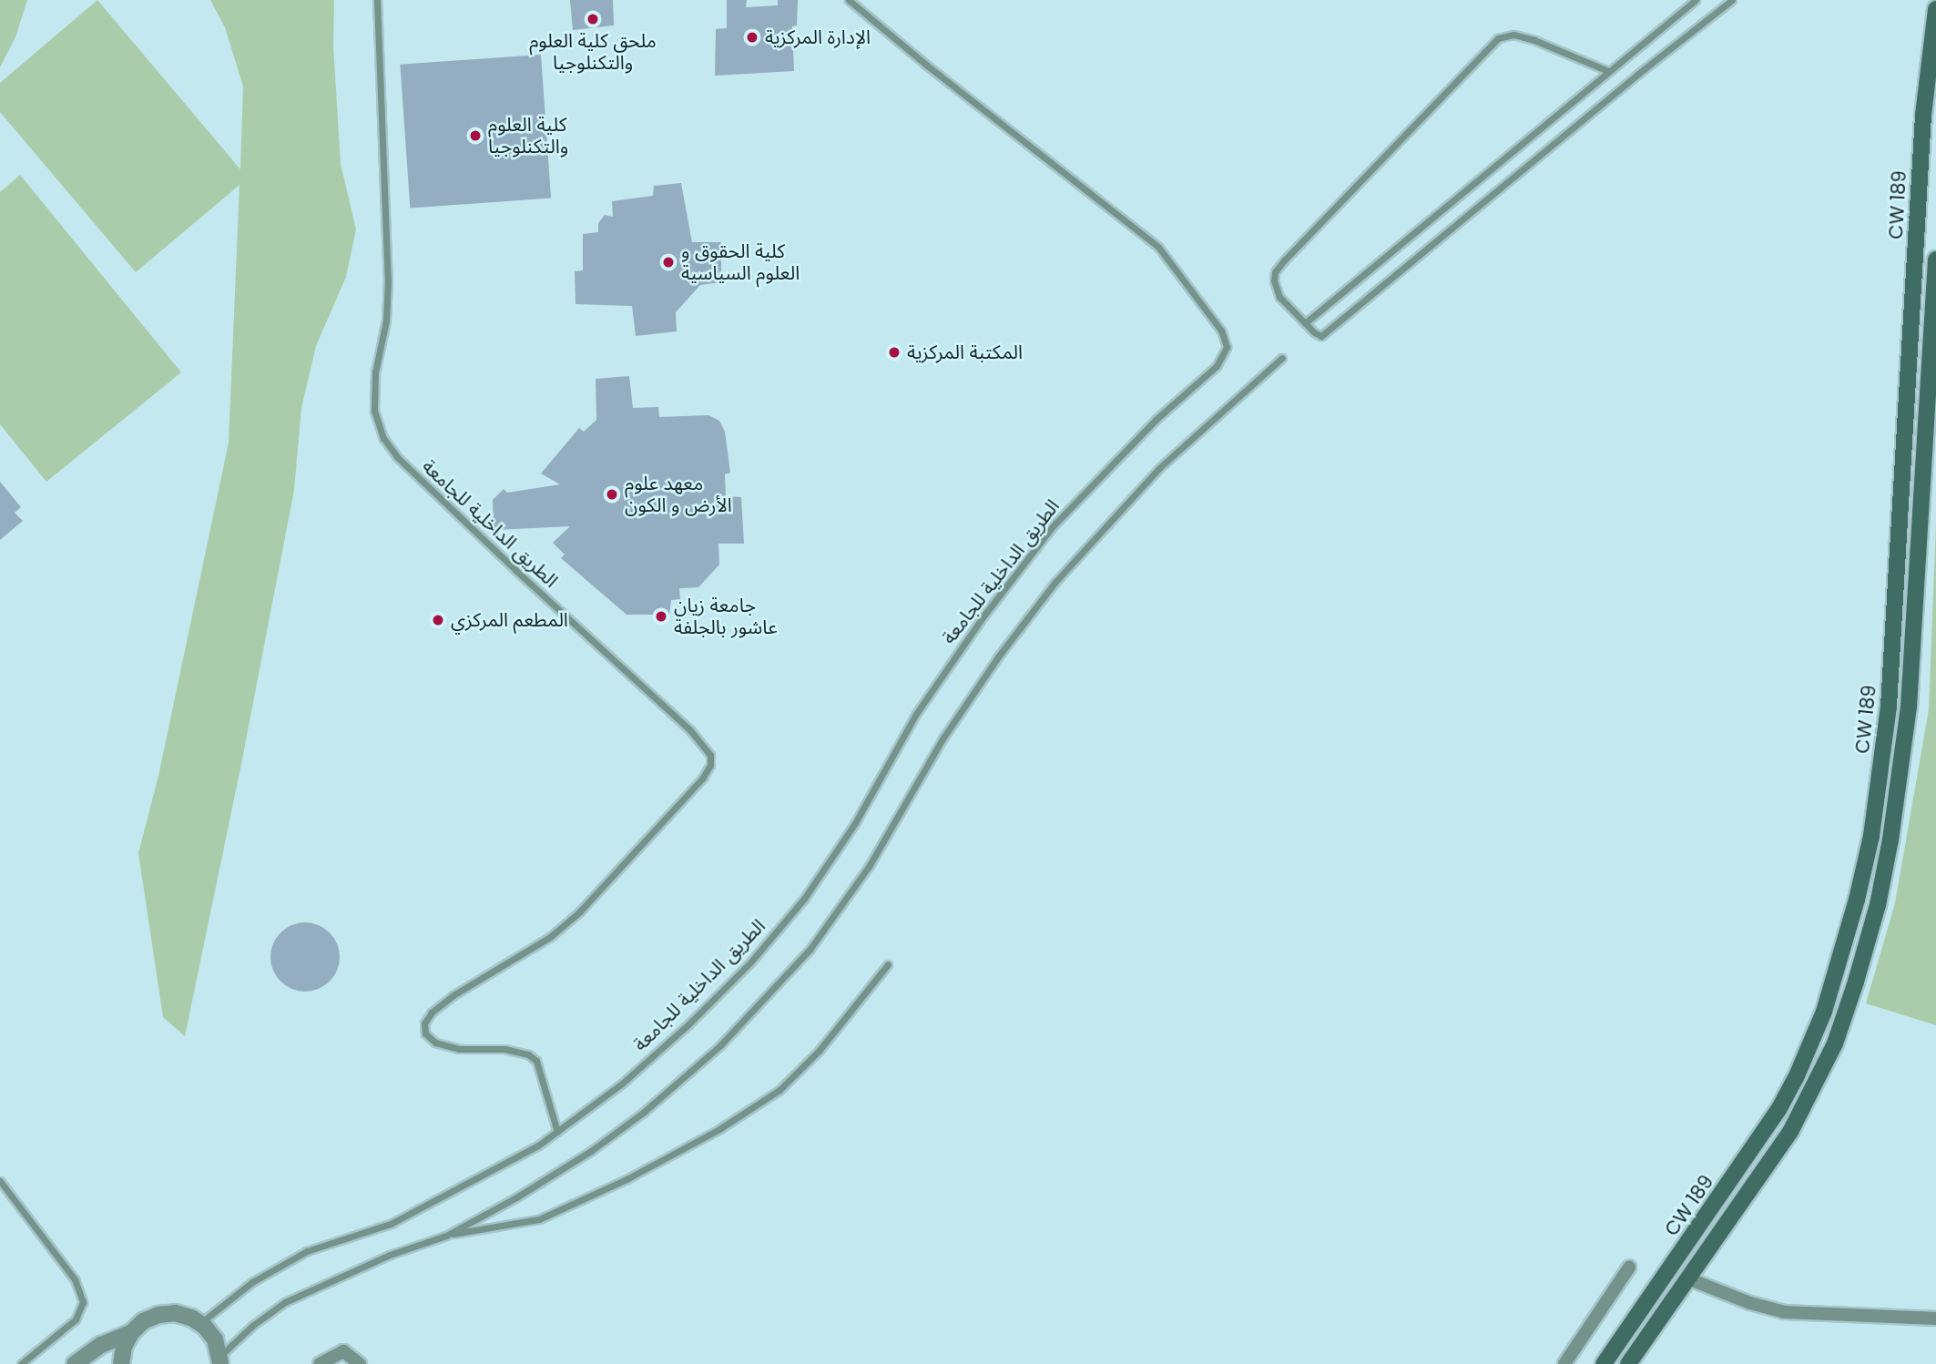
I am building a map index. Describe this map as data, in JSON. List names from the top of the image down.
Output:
{
  "streets": {
    "main road": ["CW 189"],
    "lane": ["الطريق الداخلية للجامعة"]
  },
  "places": [
    "ملحق كلية العلوم والتكنلوجيا",
    "الإدارة المركزية",
    "كلية العلوم والتكنلوجيا",
    "كلية الحقوق و العلوم السياسية",
    "المكتبة المركزية",
    "معهد علوم الأرض و الكون",
    "جامعة زيان عاشور بالجلفة",
    "المطعم المركزي"
  ]
}
